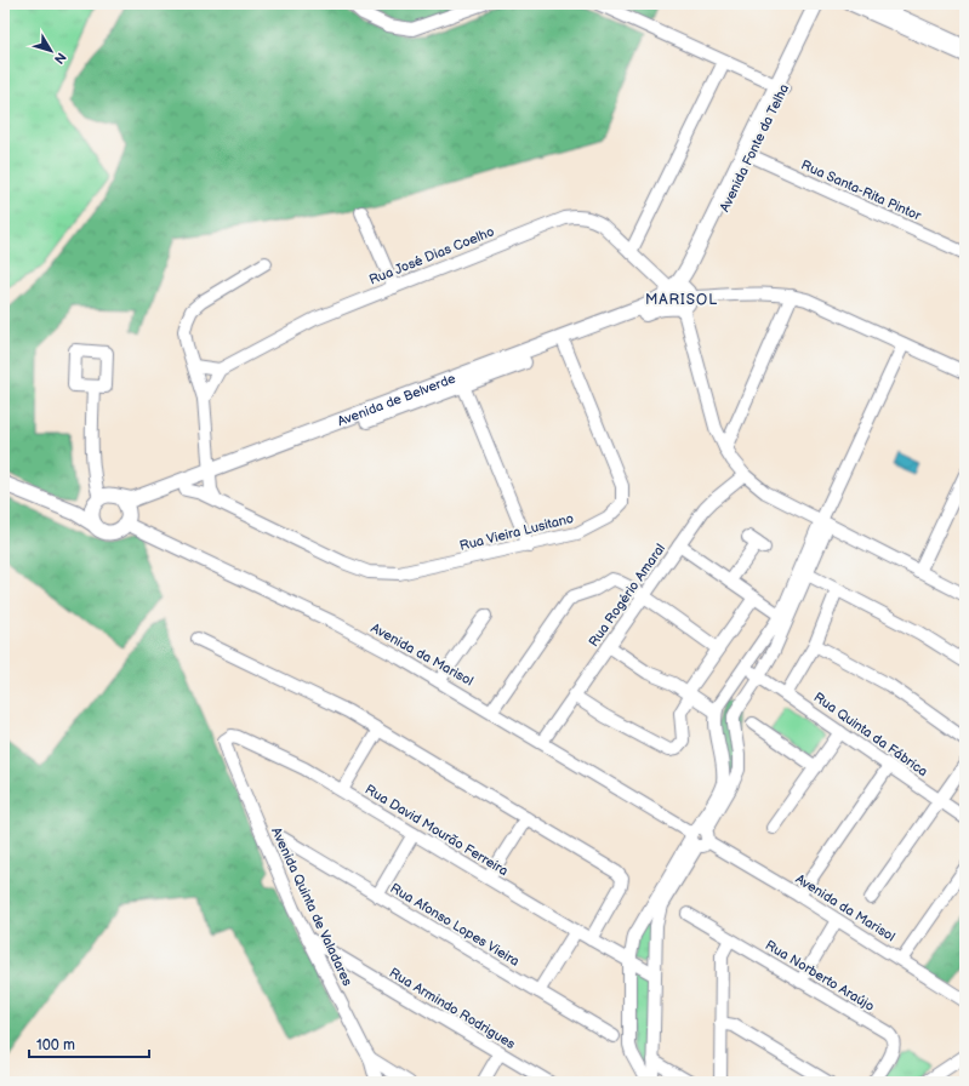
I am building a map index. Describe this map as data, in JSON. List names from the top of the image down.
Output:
{
  "streets": {
    "main road": ["Avenida Fonte da Telha", "Avenida de Belverde"],
    "street": [
      "Rua Santa-Rita Pintor",
      "Rua José Dias Coelho",
      "Rua Vieira Lusitano",
      "Rua Rogério Amaral",
      "Avenida da Marisol",
      "Rua Quinta da Fábrica",
      "Rua David Mourão Ferreira",
      "Avenida Quinta de Valadares",
      "Rua Afonso Lopes Vieira",
      "Rua Norberto Araújo",
      "Rua Armindo Rodrigues"
    ]
  },
  "crossings": [
    ["Avenida Fonte da Telha", "Rua Santa-Rita Pintor"],
    ["Avenida Fonte da Telha", "Rua José Dias Coelho"],
    ["Avenida Fonte da Telha", "Avenida de Belverde"],
    ["Rua José Dias Coelho", "Avenida de Belverde"],
    ["Avenida de Belverde", "Rua Vieira Lusitano"],
    ["Avenida de Belverde", "Avenida da Marisol"],
    ["Rua Rogério Amaral", "Avenida da Marisol"],
    ["Rua David Mourão Ferreira", "Avenida Quinta de Valadares"],
    ["Avenida Quinta de Valadares", "Rua Armindo Rodrigues"]
  ],
  "districts": ["MARISOL"],
  "scale_bar": "100 m",
  "north": "bottom right"
}
